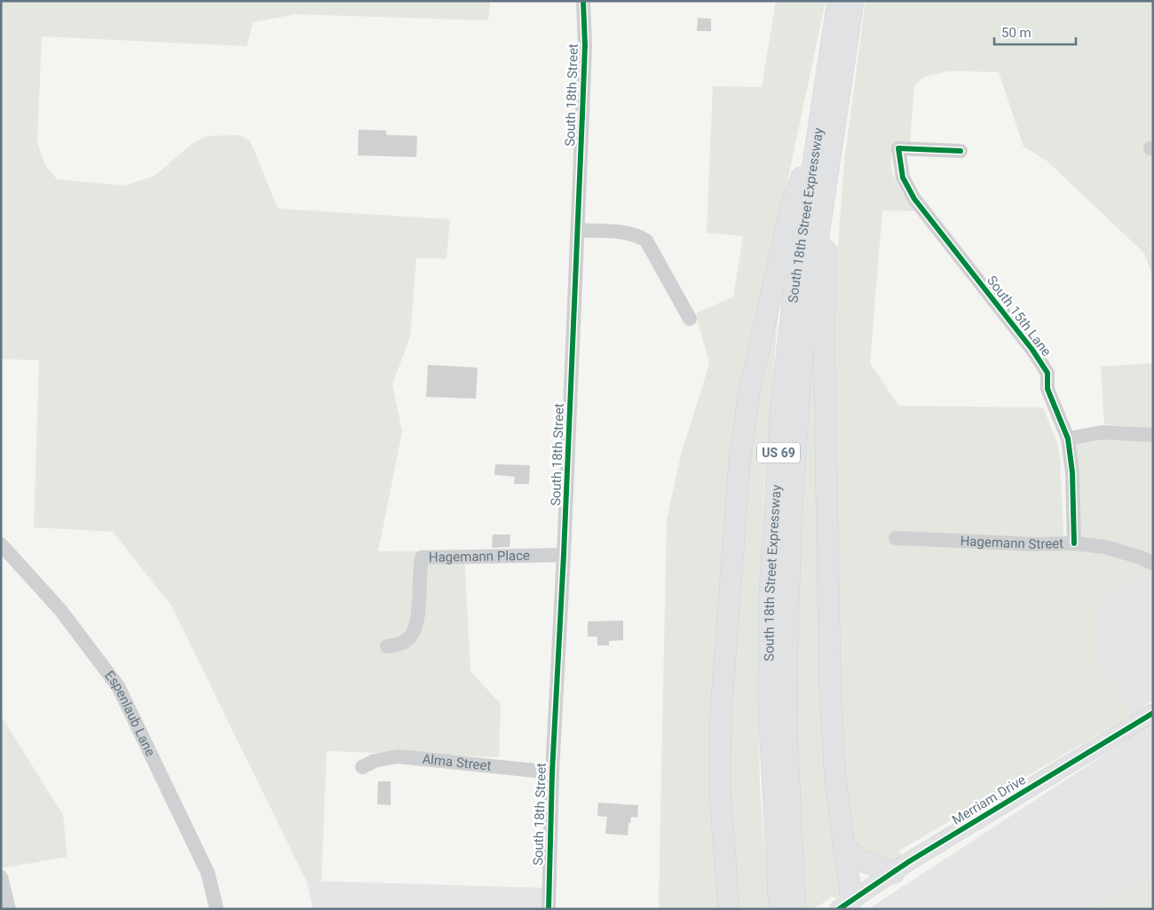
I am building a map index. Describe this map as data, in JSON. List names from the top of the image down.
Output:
{
  "streets": {
    "highway": ["South 18th Street Expressway", "US 69"],
    "main road": ["Merriam Drive"],
    "street": [
      "South 18th Street",
      "South 15th Lane",
      "Hagemann Street",
      "Hagemann Place",
      "Espenlaub Lane",
      "Alma Street"
    ]
  },
  "crossings": [
    ["South 18th Street", "Hagemann Place"],
    ["South 18th Street", "Alma Street"],
    ["South 15th Lane", "Hagemann Street"]
  ],
  "scale_bar": "50 m"
}
